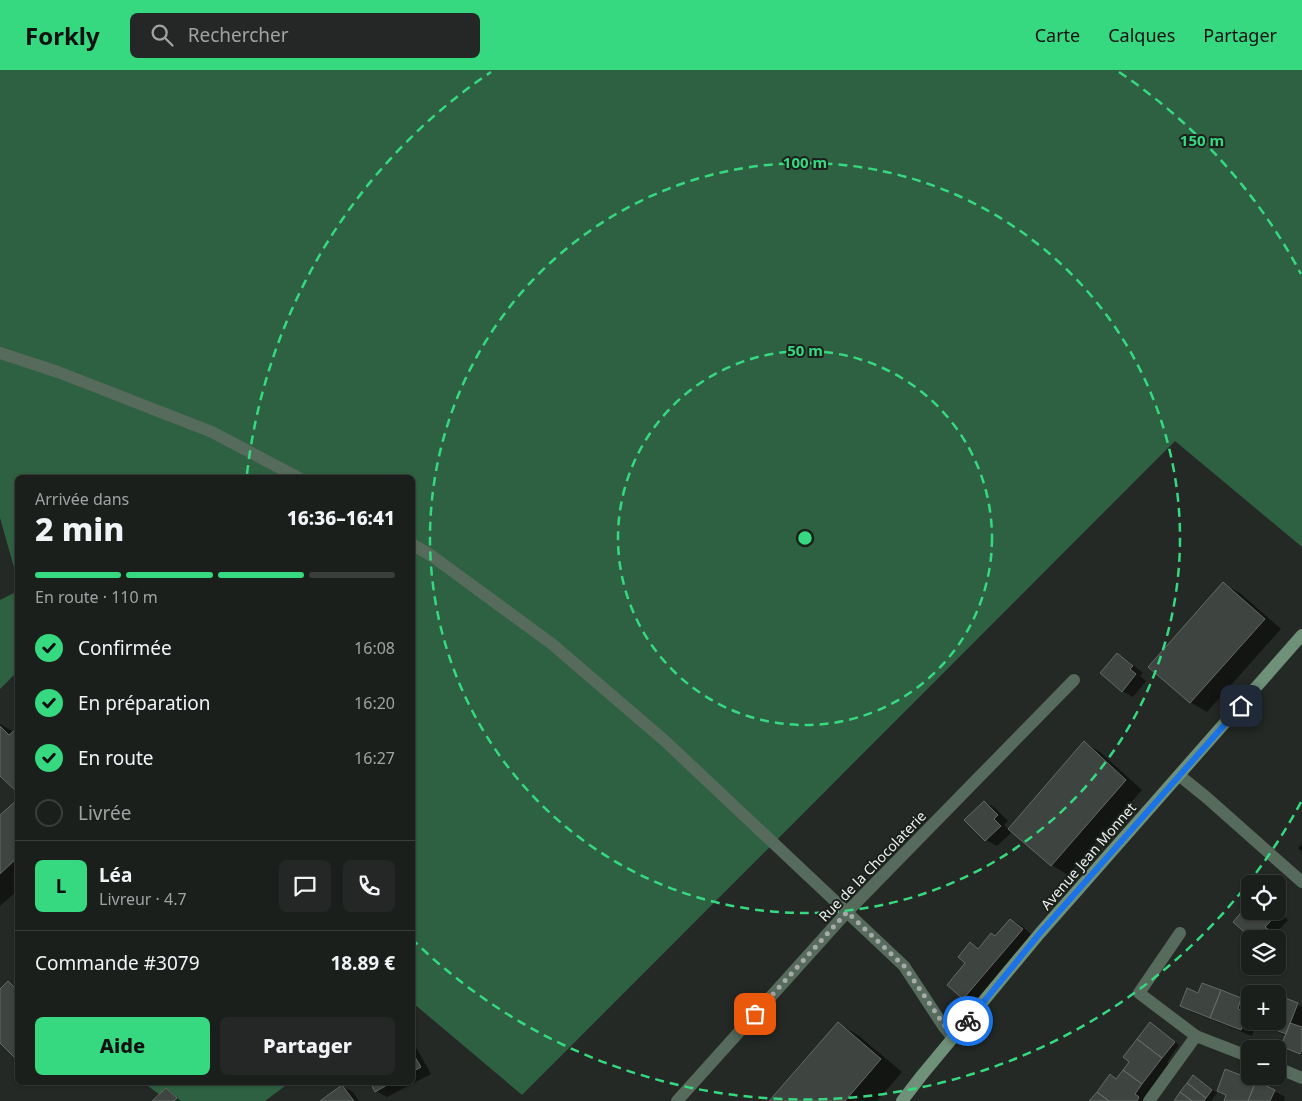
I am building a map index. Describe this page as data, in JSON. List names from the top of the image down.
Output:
{
  "streets": {
    "main road": ["Avenue Jean Monnet"],
    "street": ["Rue de la Chocolaterie"]
  },
  "page": {
    "header": "Forkly",
    "search": "Rechercher",
    "nav": ["Carte", "Calques", "Partager"],
    "heading": ["2 min", "Arrivée dans", "16:36–16:41"],
    "panel": [
      "Léa",
      "Livreur · 4.7",
      "Commande #3079",
      "18.89 €"
    ],
    "bar": "En route · 110 m",
    "list": [
      ["Confirmée", "16:08"],
      ["En préparation", "16:20"],
      ["En route", "16:27"],
      "Livrée"
    ],
    "round": "L",
    "map_buttons": ["+", "−"],
    "buttons": ["Aide", "Partager"]
  },
  "rings": ["150 m", "100 m", "50 m"]
}
